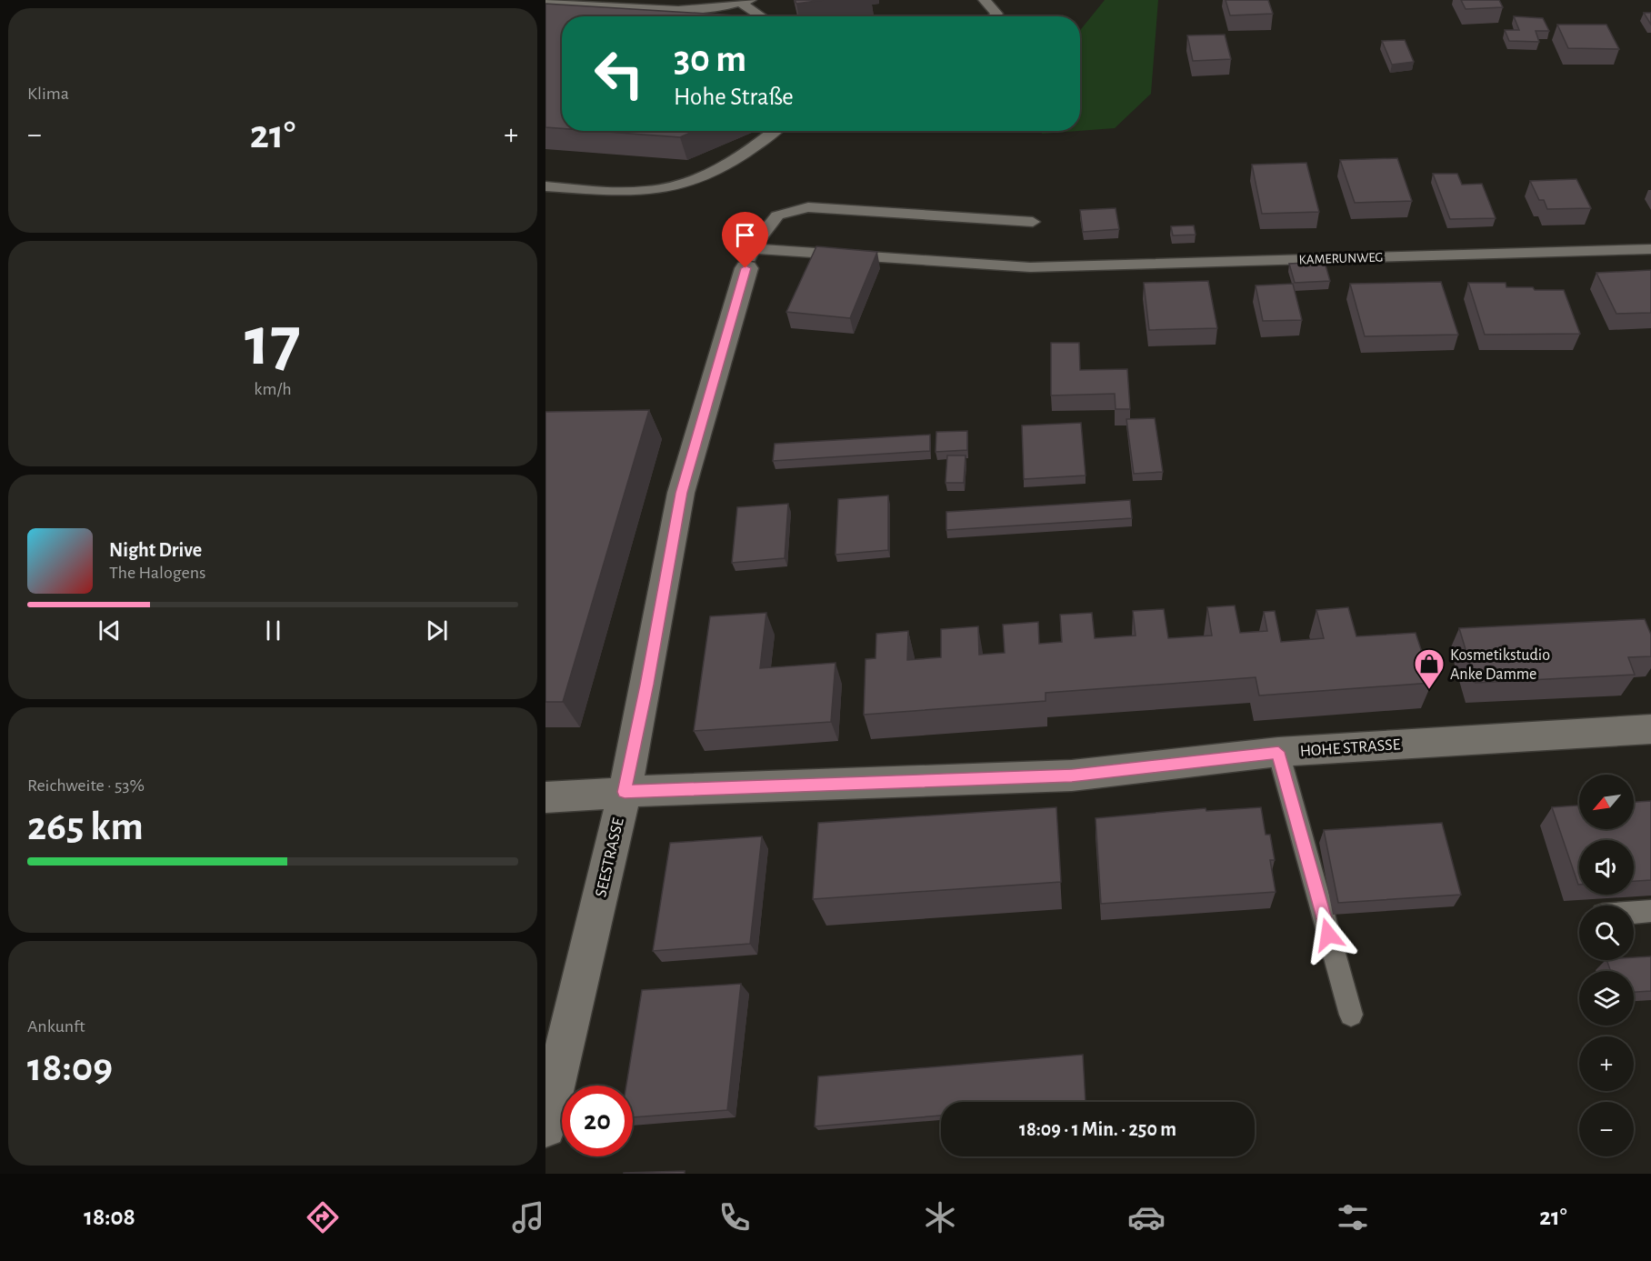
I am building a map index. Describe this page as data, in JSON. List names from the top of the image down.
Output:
{
  "streets": {
    "street": ["HOHE STRASSE", "SEESTRASSE"],
    "lane": ["KAMERUNWEG"]
  },
  "crossings": [
    ["KAMERUNWEG", "SEESTRASSE"],
    ["HOHE STRASSE", "SEESTRASSE"]
  ],
  "places": {
    "shop": ["Kosmetikstudio Anke Damme"]
  },
  "north": "bottom left",
  "page": {
    "tile": [
      "Klima",
      ["17", "km/h"],
      ["Reichweite · 53%", "265 km"],
      ["Ankunft", "18:09"]
    ],
    "turn": ["30 m", "Hohe Straße"],
    "heat": ["−", "21°", "+"],
    "song": ["Night Drive", "The Halogens"],
    "map_buttons": ["+", "−"],
    "limit": "20",
    "trip": "18:09 · 1 Min. · 250 m",
    "tabs": ["18:08", "21°"]
  }
}
